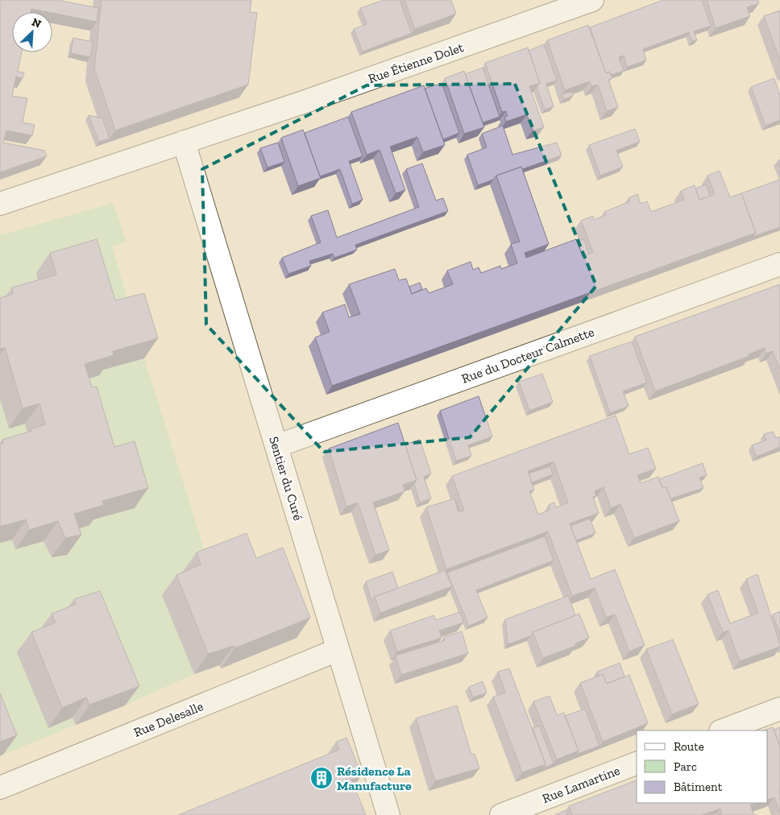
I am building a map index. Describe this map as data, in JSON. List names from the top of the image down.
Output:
{
  "streets": {
    "street": [
      "Rue Étienne Dolet",
      "Rue du Docteur Calmette",
      "Sentier du Curé",
      "Rue Delesalle",
      "Rue Lamartine"
    ]
  },
  "crossings": [
    ["Rue Étienne Dolet", "Sentier du Curé"],
    ["Rue du Docteur Calmette", "Sentier du Curé"],
    ["Sentier du Curé", "Rue Delesalle"]
  ],
  "places": {
    "building": ["Résidence La Manufacture"]
  },
  "legend": ["Route", "Parc", "Bâtiment"],
  "north": "top right"
}
